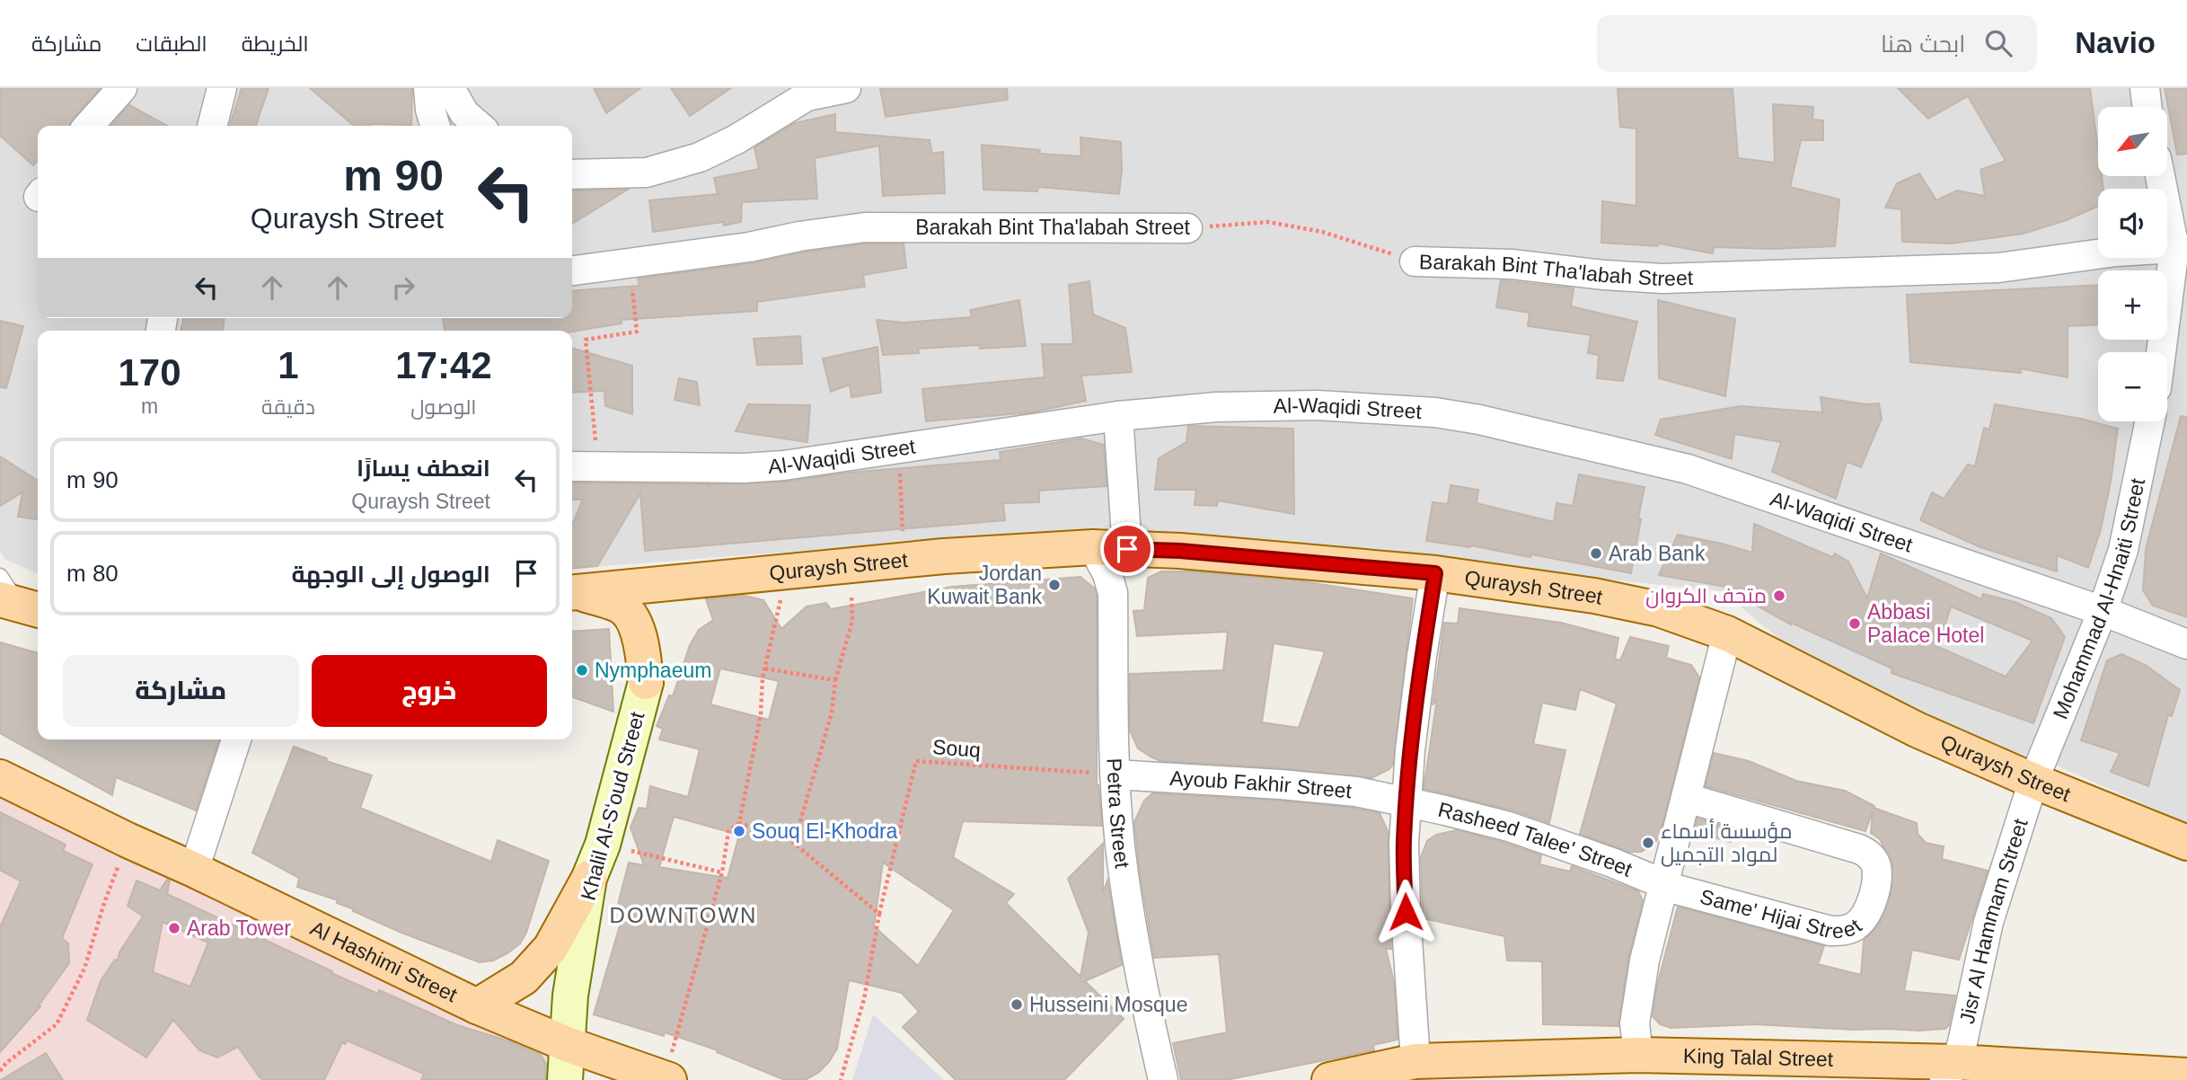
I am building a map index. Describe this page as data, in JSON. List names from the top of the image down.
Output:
{
  "streets": {
    "main road": [
      "Quraysh Street",
      "Khalil Al-Sʻoud Street",
      "Al Hashimi Street",
      "King Talal Street"
    ],
    "street": [
      "Barakah Bint Tha'labah Street",
      "Al-Waqidi Street",
      "Mohammad Al-Hnaiti Street",
      "Ayoub Fakhir Street",
      "Petra Street",
      "Rasheed Talee' Street",
      "Same' Hijai Street",
      "Jisr Al Hammam Street"
    ],
    "path": ["Souq"]
  },
  "crossings": [
    ["Al-Waqidi Street", "Mohammad Al-Hnaiti Street"],
    ["Quraysh Street", "Mohammad Al-Hnaiti Street"],
    ["Quraysh Street", "Khalil Al-Sʻoud Street"],
    ["Quraysh Street", "Petra Street"],
    ["Quraysh Street", "Jisr Al Hammam Street"],
    ["Mohammad Al-Hnaiti Street", "Jisr Al Hammam Street"],
    ["Souq", "Ayoub Fakhir Street"],
    ["Souq", "Petra Street"],
    ["Ayoub Fakhir Street", "Petra Street"],
    ["Ayoub Fakhir Street", "Rasheed Talee' Street"],
    ["Khalil Al-Sʻoud Street", "Al Hashimi Street"],
    ["Rasheed Talee' Street", "Same' Hijai Street"],
    ["Jisr Al Hammam Street", "King Talal Street"]
  ],
  "districts": ["DOWNTOWN"],
  "places": [
    "Arab Bank",
    "Jordan Kuwait Bank",
    "متحف الكروان",
    "Abbasi Palace Hotel",
    "Nymphaeum",
    "Souq El-Khodra",
    "مؤسسة أسماء لمواد التجميل",
    "Arab Tower",
    "Husseini Mosque"
  ],
  "north": "bottom left",
  "page": {
    "header": "Navio",
    "search": "ابحث هنا",
    "nav": ["الخريطة", "الطبقات", "مشاركة"],
    "map_buttons": ["+", "−"],
    "turn": ["90 m", "Quraysh Street"],
    "eta": [
      "17:42",
      "الوصول",
      "1",
      "دقيقة",
      "170",
      "m"
    ],
    "list": [
      {
        "name": "انعطف يسارًا",
        "note": "Quraysh Street",
        "value": "90 m"
      },
      {
        "name": "الوصول إلى الوجهة",
        "value": "80 m"
      }
    ],
    "buttons": ["خروج", "مشاركة"]
  }
}
